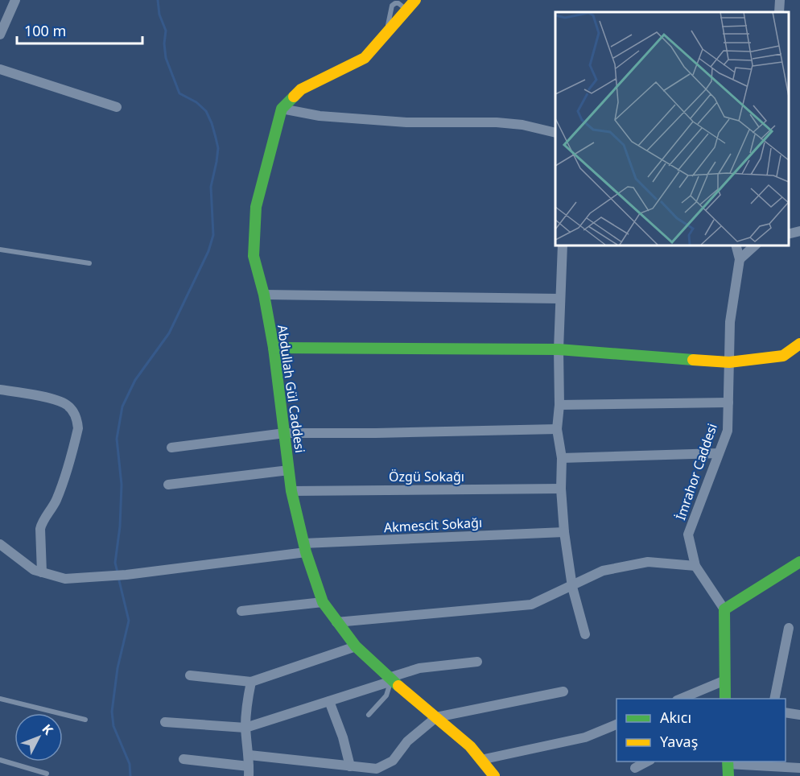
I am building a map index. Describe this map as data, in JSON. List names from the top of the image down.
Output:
{
  "streets": {
    "street": [
      "Abdullah Gül Caddesi",
      "İmrahor Caddesi",
      "Özgü Sokağı",
      "Akmescit Sokağı"
    ]
  },
  "crossings": [
    ["Abdullah Gül Caddesi", "Özgü Sokağı"],
    ["Abdullah Gül Caddesi", "Akmescit Sokağı"]
  ],
  "legend": ["Akıcı", "Yavaş"],
  "scale_bar": "100 m",
  "north": "top right"
}
